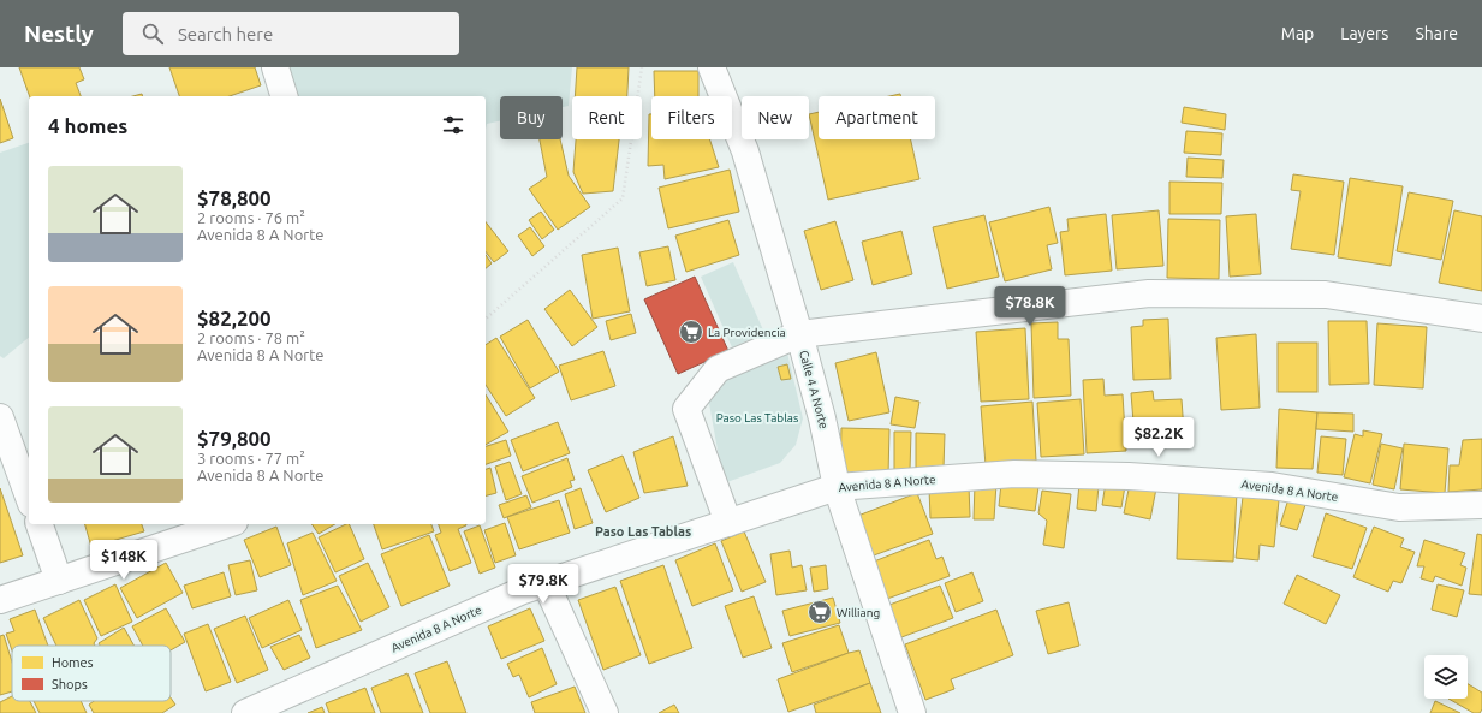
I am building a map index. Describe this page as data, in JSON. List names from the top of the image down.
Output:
{
  "streets": {
    "street": ["Calle 4 A Norte", "Avenida 8 A Norte"]
  },
  "crossings": [
    ["Calle 4 A Norte", "Avenida 8 A Norte"]
  ],
  "districts": ["Paso Las Tablas"],
  "parks": ["Paso Las Tablas"],
  "places": {
    "supermarket": ["La Providencia", "Williang"]
  },
  "legend": ["Homes", "Shops"],
  "page": {
    "header": "Nestly",
    "search": "Search here",
    "nav": ["Map", "Layers", "Share"],
    "chip": [
      "Buy",
      "Rent",
      "Filters",
      "New",
      "Apartment"
    ],
    "heading": "4 homes",
    "list": [
      {
        "name": "$78,800",
        "note": "2 rooms · 76 m² · Avenida 8 A Norte"
      },
      {
        "name": "$82,200",
        "note": "2 rooms · 78 m² · Avenida 8 A Norte"
      },
      {
        "name": "$79,800",
        "note": "3 rooms · 77 m² · Avenida 8 A Norte"
      }
    ],
    "price": [
      "$78.8K",
      "$82.2K",
      "$148K",
      "$79.8K"
    ]
  }
}
